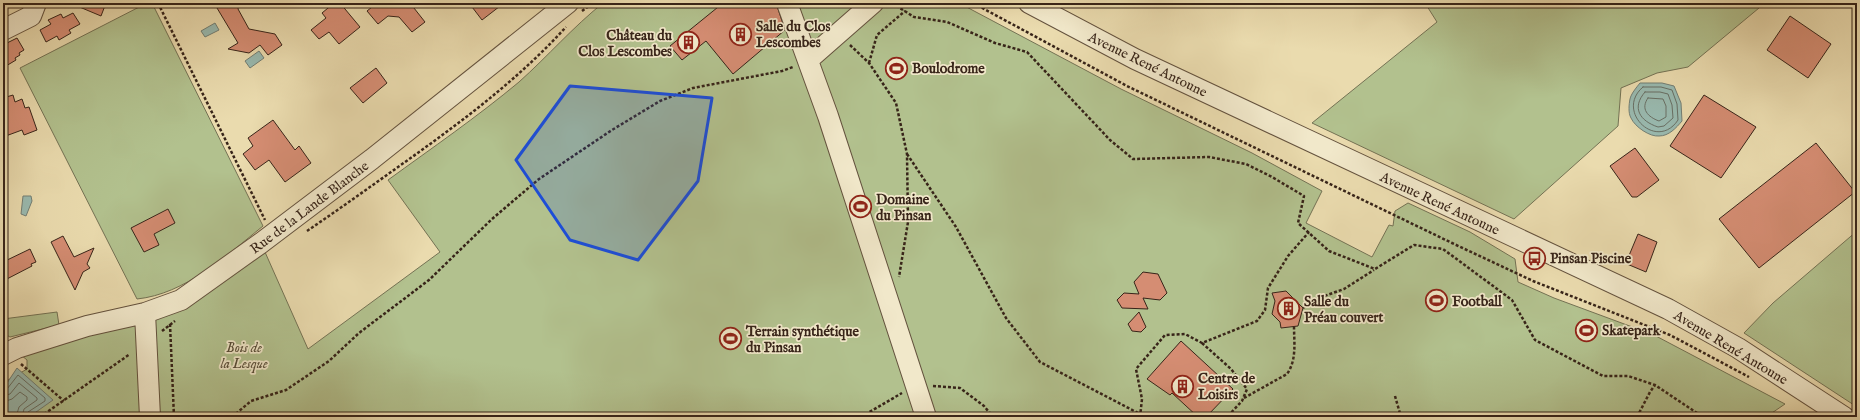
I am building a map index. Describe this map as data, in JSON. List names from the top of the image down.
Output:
{
  "streets": {
    "street": ["Avenue René Antoune", "Rue de la Lande Blanche"]
  },
  "parks": ["Bois de la Lesque"],
  "places": {
    "building": [
      "Salle du Clos Lescombes",
      "Château du Clos Lescombes",
      "Salle du Préau couvert",
      "Centre de Loisirs"
    ],
    "sports": [
      "Boulodrome",
      "Domaine du Pinsan",
      "Football",
      "Skatepark",
      "Terrain synthétique du Pinsan"
    ],
    "bus stop": ["Pinsan Piscine"]
  }
}
